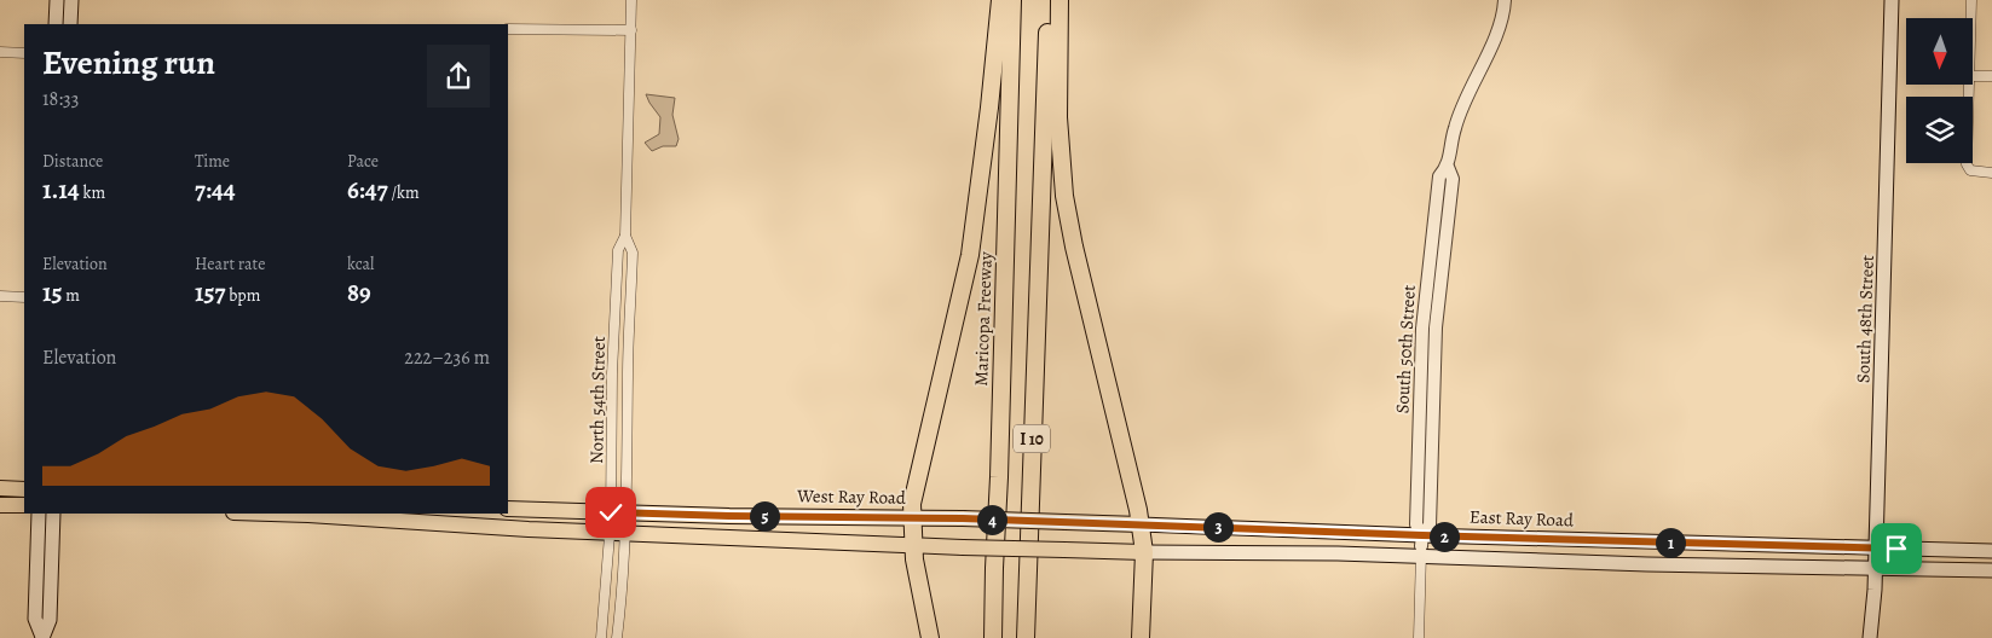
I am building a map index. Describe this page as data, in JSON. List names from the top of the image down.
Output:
{
  "streets": {
    "highway": ["Maricopa Freeway", "I 10"],
    "main road": ["South 48th Street", "West Ray Road", "East Ray Road"],
    "street": ["South 50th Street", "North 54th Street"]
  },
  "crossings": [
    ["South 48th Street", "East Ray Road"],
    ["South 50th Street", "East Ray Road"],
    ["North 54th Street", "West Ray Road"],
    ["West Ray Road", "East Ray Road"]
  ],
  "north": "bottom",
  "page": {
    "heading": ["Evening run", "18:33"],
    "stats": [
      ["Distance", "1.14 km"],
      ["Time", "7:44"],
      ["Pace", "6:47 /km"],
      ["Elevation", "15 m"],
      ["Heart rate", "157 bpm"],
      ["kcal", "89"]
    ],
    "chart": ["Elevation", "222–236 m"],
    "pins": [
      "5",
      "4",
      "3",
      "2",
      "1"
    ]
  }
}
